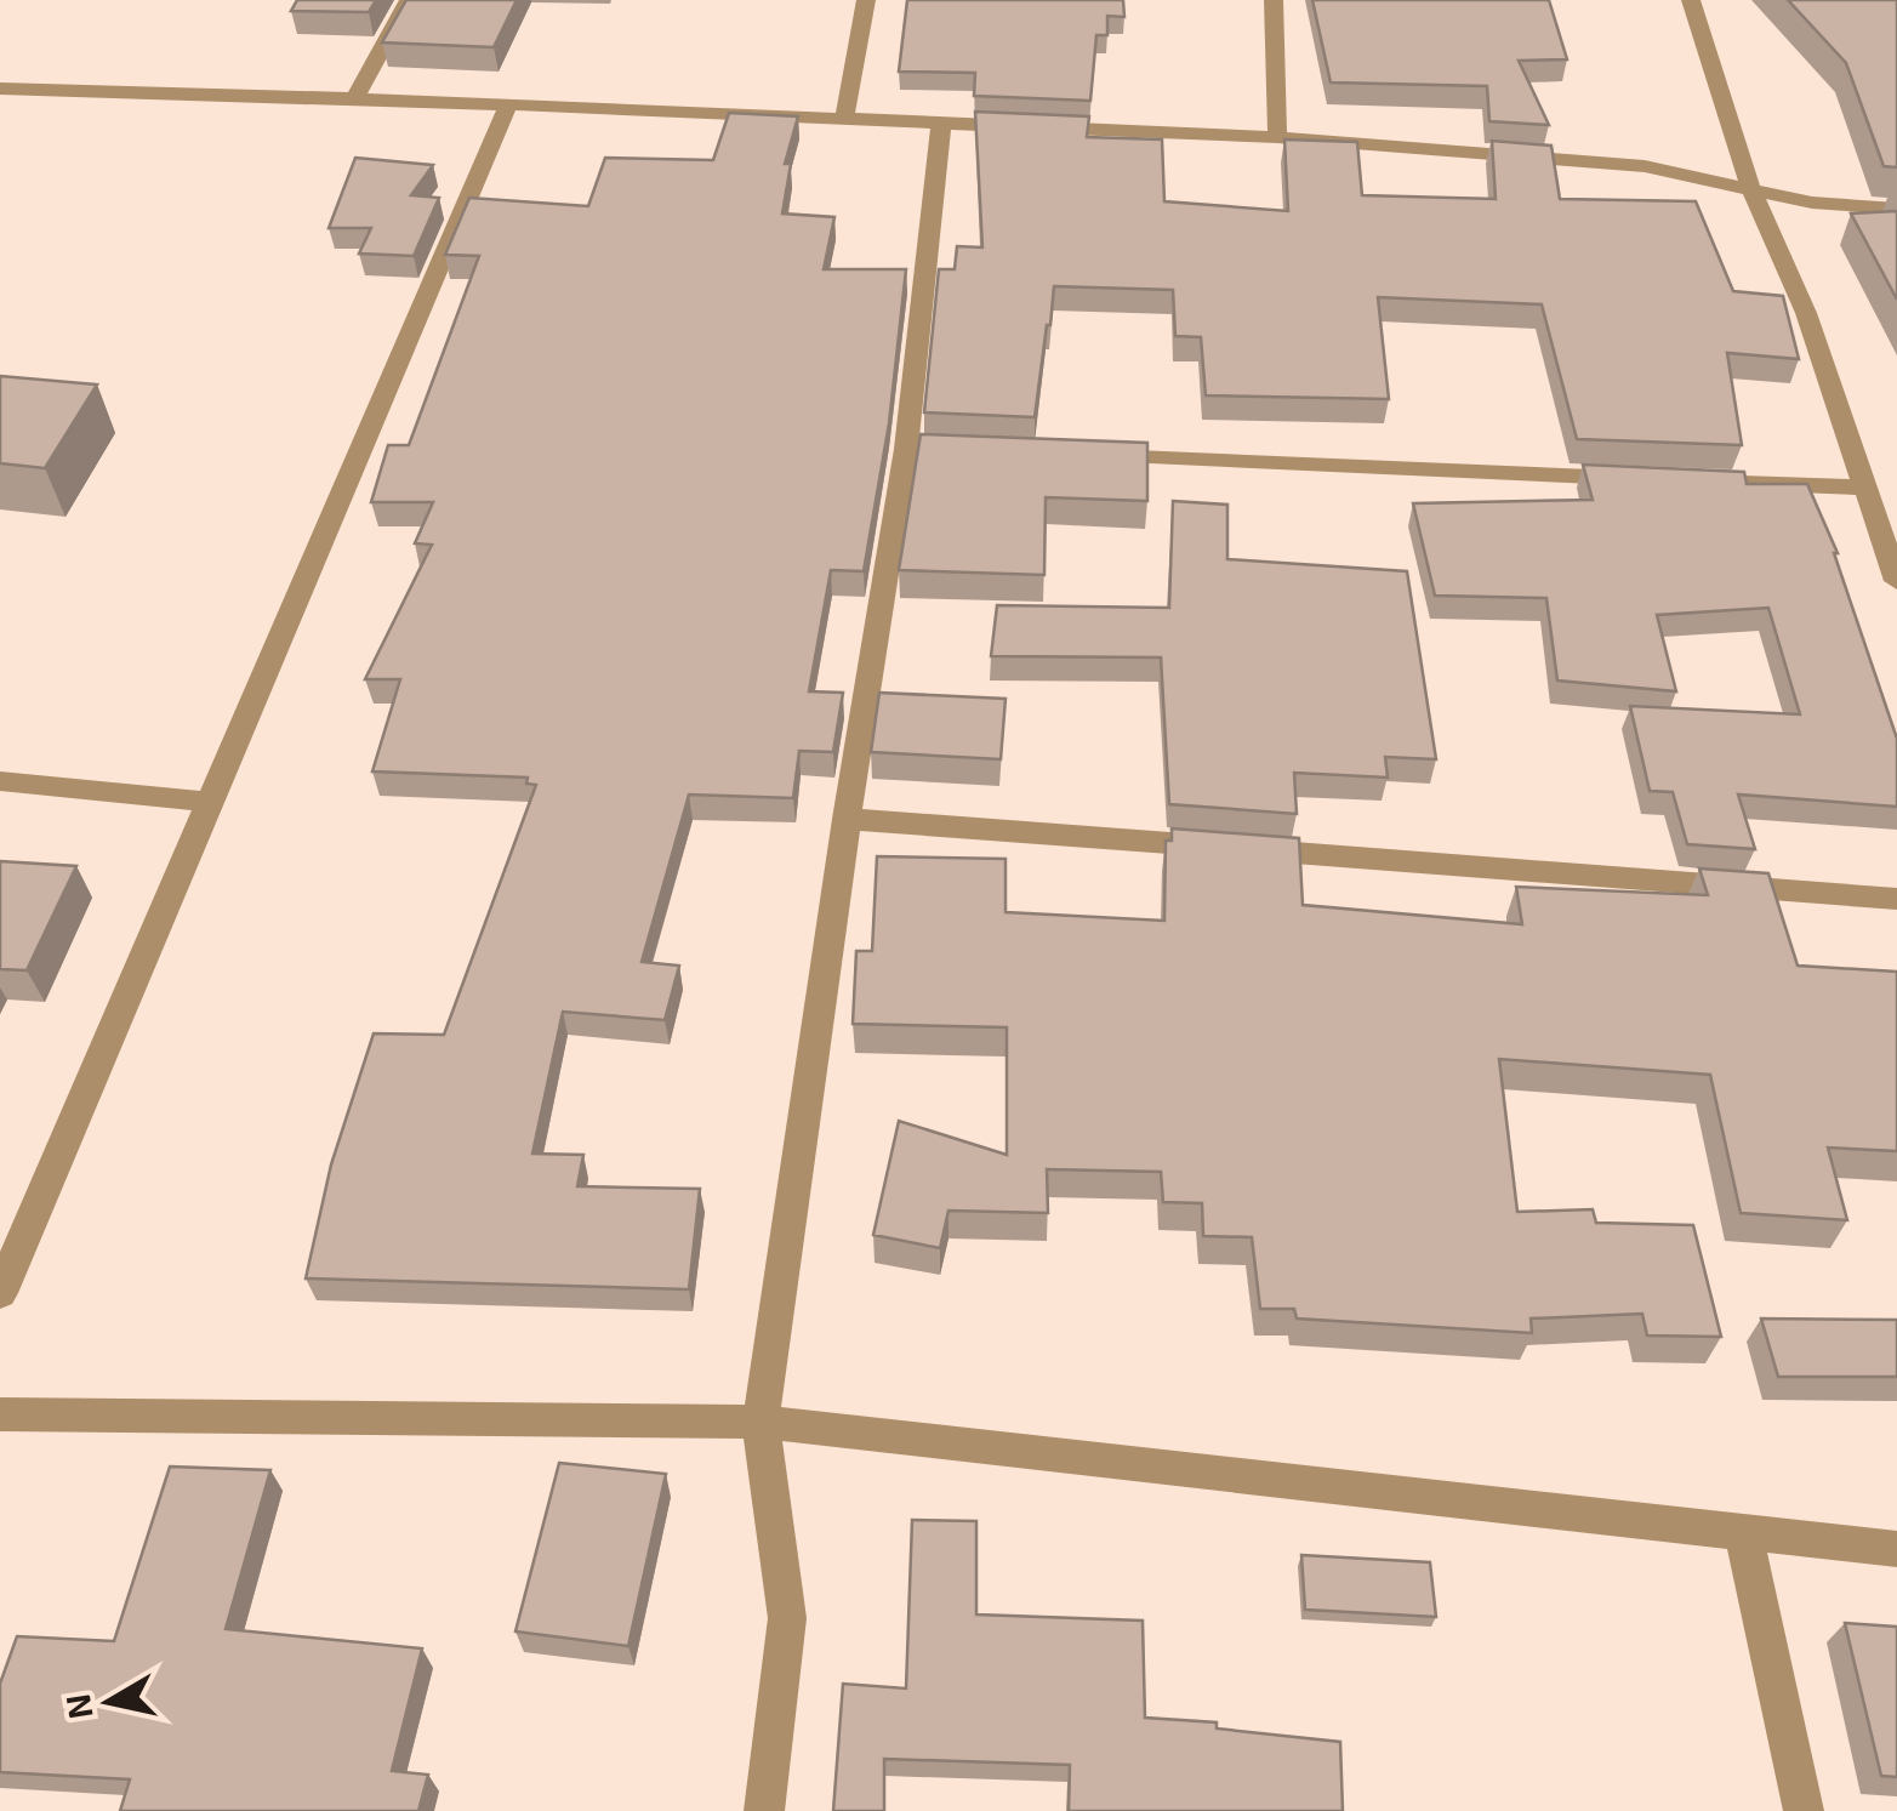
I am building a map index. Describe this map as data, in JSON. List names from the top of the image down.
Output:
{
  "north": "left"
}
